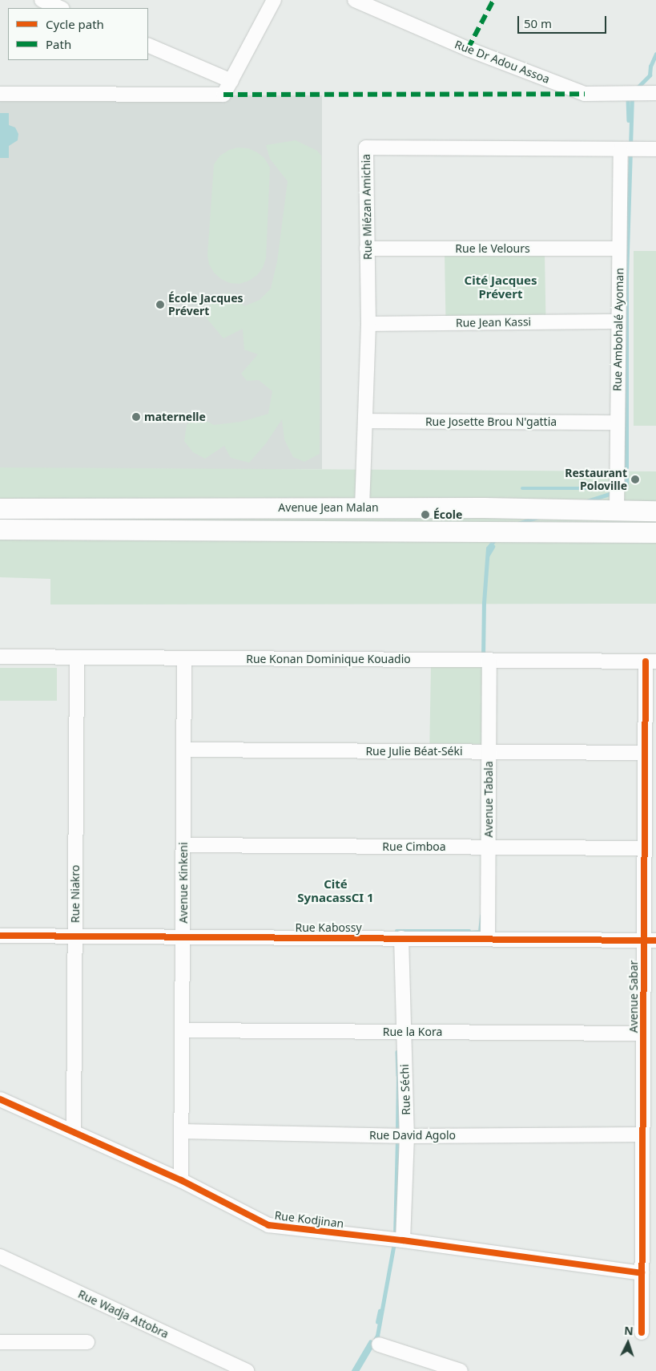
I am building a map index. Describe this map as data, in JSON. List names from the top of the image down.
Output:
{
  "streets": {
    "main road": ["Avenue Jean Malan"],
    "street": [
      "Rue Dr Adou Assoa",
      "Rue Miézan Amichia",
      "Rue le Velours",
      "Rue Jean Kassi",
      "Rue Ambohalé Ayoman",
      "Rue Josette Brou N'gattia",
      "Rue Konan Dominique Kouadio",
      "Rue Julie Béat-Séki",
      "Avenue Tabala",
      "Rue Cimboa",
      "Avenue Kinkeni",
      "Rue Niakro",
      "Rue Kabossy",
      "Avenue Sabar",
      "Rue la Kora",
      "Rue Séchi",
      "Rue David Agolo",
      "Rue Kodjinan",
      "Rue Wadja Attobra"
    ]
  },
  "crossings": [
    ["Rue Miézan Amichia", "Rue le Velours"],
    ["Rue Miézan Amichia", "Rue Jean Kassi"],
    ["Rue Miézan Amichia", "Rue Ambohalé Ayoman"],
    ["Rue Miézan Amichia", "Rue Josette Brou N'gattia"],
    ["Rue Miézan Amichia", "Avenue Jean Malan"],
    ["Rue le Velours", "Rue Ambohalé Ayoman"],
    ["Rue Jean Kassi", "Rue Ambohalé Ayoman"],
    ["Rue Ambohalé Ayoman", "Rue Josette Brou N'gattia"],
    ["Rue Ambohalé Ayoman", "Avenue Jean Malan"],
    ["Rue Konan Dominique Kouadio", "Avenue Tabala"],
    ["Rue Konan Dominique Kouadio", "Avenue Kinkeni"],
    ["Rue Konan Dominique Kouadio", "Rue Niakro"],
    ["Rue Konan Dominique Kouadio", "Avenue Sabar"],
    ["Rue Julie Béat-Séki", "Avenue Tabala"],
    ["Rue Julie Béat-Séki", "Avenue Kinkeni"],
    ["Rue Julie Béat-Séki", "Avenue Sabar"],
    ["Avenue Tabala", "Rue Cimboa"],
    ["Avenue Tabala", "Rue Kabossy"],
    ["Rue Cimboa", "Avenue Kinkeni"],
    ["Rue Cimboa", "Avenue Sabar"],
    ["Avenue Kinkeni", "Rue Kabossy"],
    ["Avenue Kinkeni", "Rue la Kora"],
    ["Avenue Kinkeni", "Rue David Agolo"],
    ["Avenue Kinkeni", "Rue Kodjinan"],
    ["Rue Niakro", "Rue Kabossy"],
    ["Rue Niakro", "Rue Kodjinan"],
    ["Rue Kabossy", "Avenue Sabar"],
    ["Rue Kabossy", "Rue Séchi"],
    ["Avenue Sabar", "Rue la Kora"],
    ["Avenue Sabar", "Rue David Agolo"],
    ["Avenue Sabar", "Rue Kodjinan"],
    ["Rue la Kora", "Rue Séchi"],
    ["Rue Séchi", "Rue David Agolo"],
    ["Rue Séchi", "Rue Kodjinan"]
  ],
  "districts": ["Cité Jacques Prévert", "Cité SynacassCI 1"],
  "places": [
    "École Jacques Prévert",
    "maternelle",
    "Restaurant Poloville",
    "École"
  ],
  "legend": ["Cycle path", "Path"],
  "scale_bar": "50 m",
  "north": "top"
}
